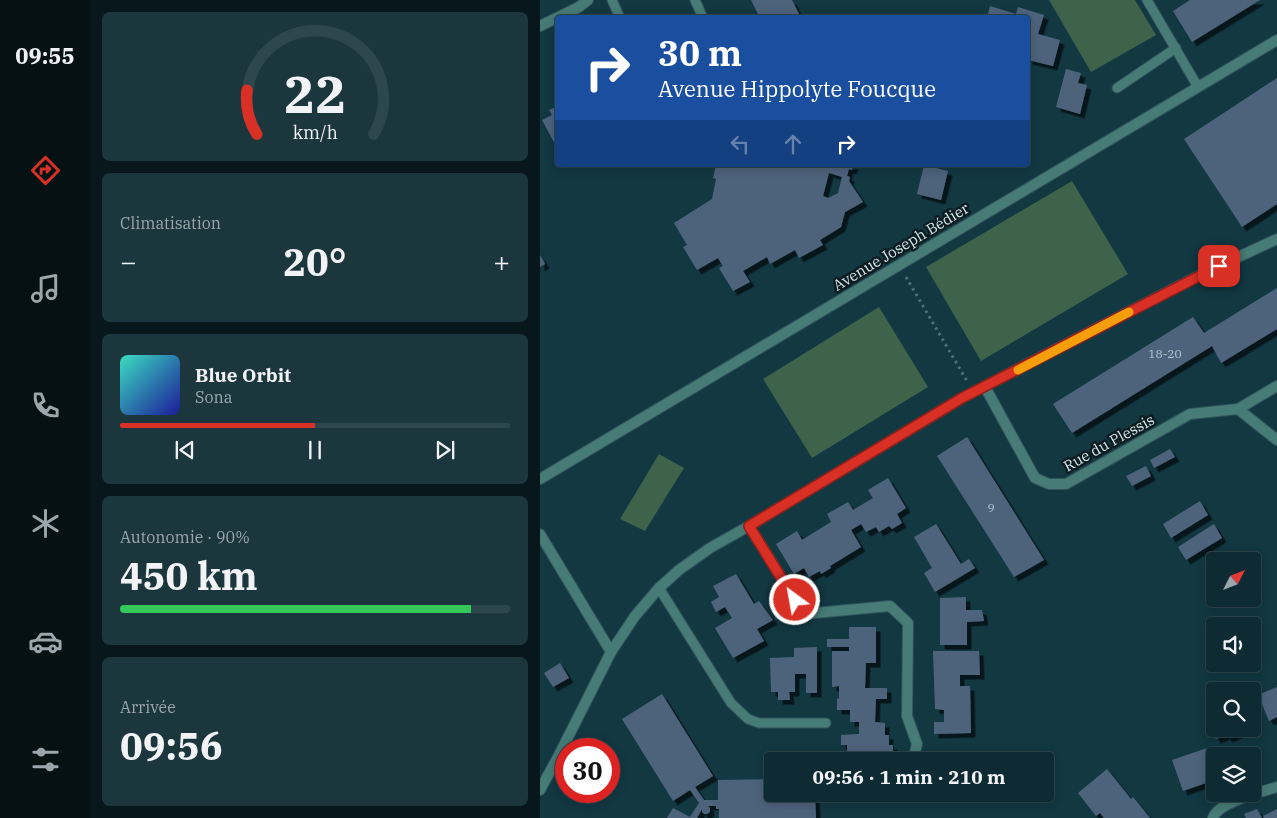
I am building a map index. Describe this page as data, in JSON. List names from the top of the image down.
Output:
{
  "streets": {
    "street": ["Avenue Joseph Bédier", "Rue du Plessis"]
  },
  "house_numbers": ["18-20", "9"],
  "north": "top right",
  "page": {
    "tabs": "09:55",
    "turn": ["30 m", "Avenue Hippolyte Foucque"],
    "tile": [
      "Climatisation",
      ["Autonomie · 90%", "450 km"],
      ["Arrivée", "09:56"]
    ],
    "heat": ["−", "20°", "+"],
    "song": ["Blue Orbit", "Sona"],
    "limit": "30",
    "trip": "09:56 · 1 min · 210 m",
    "gauge": ["22", "km/h"]
  }
}
